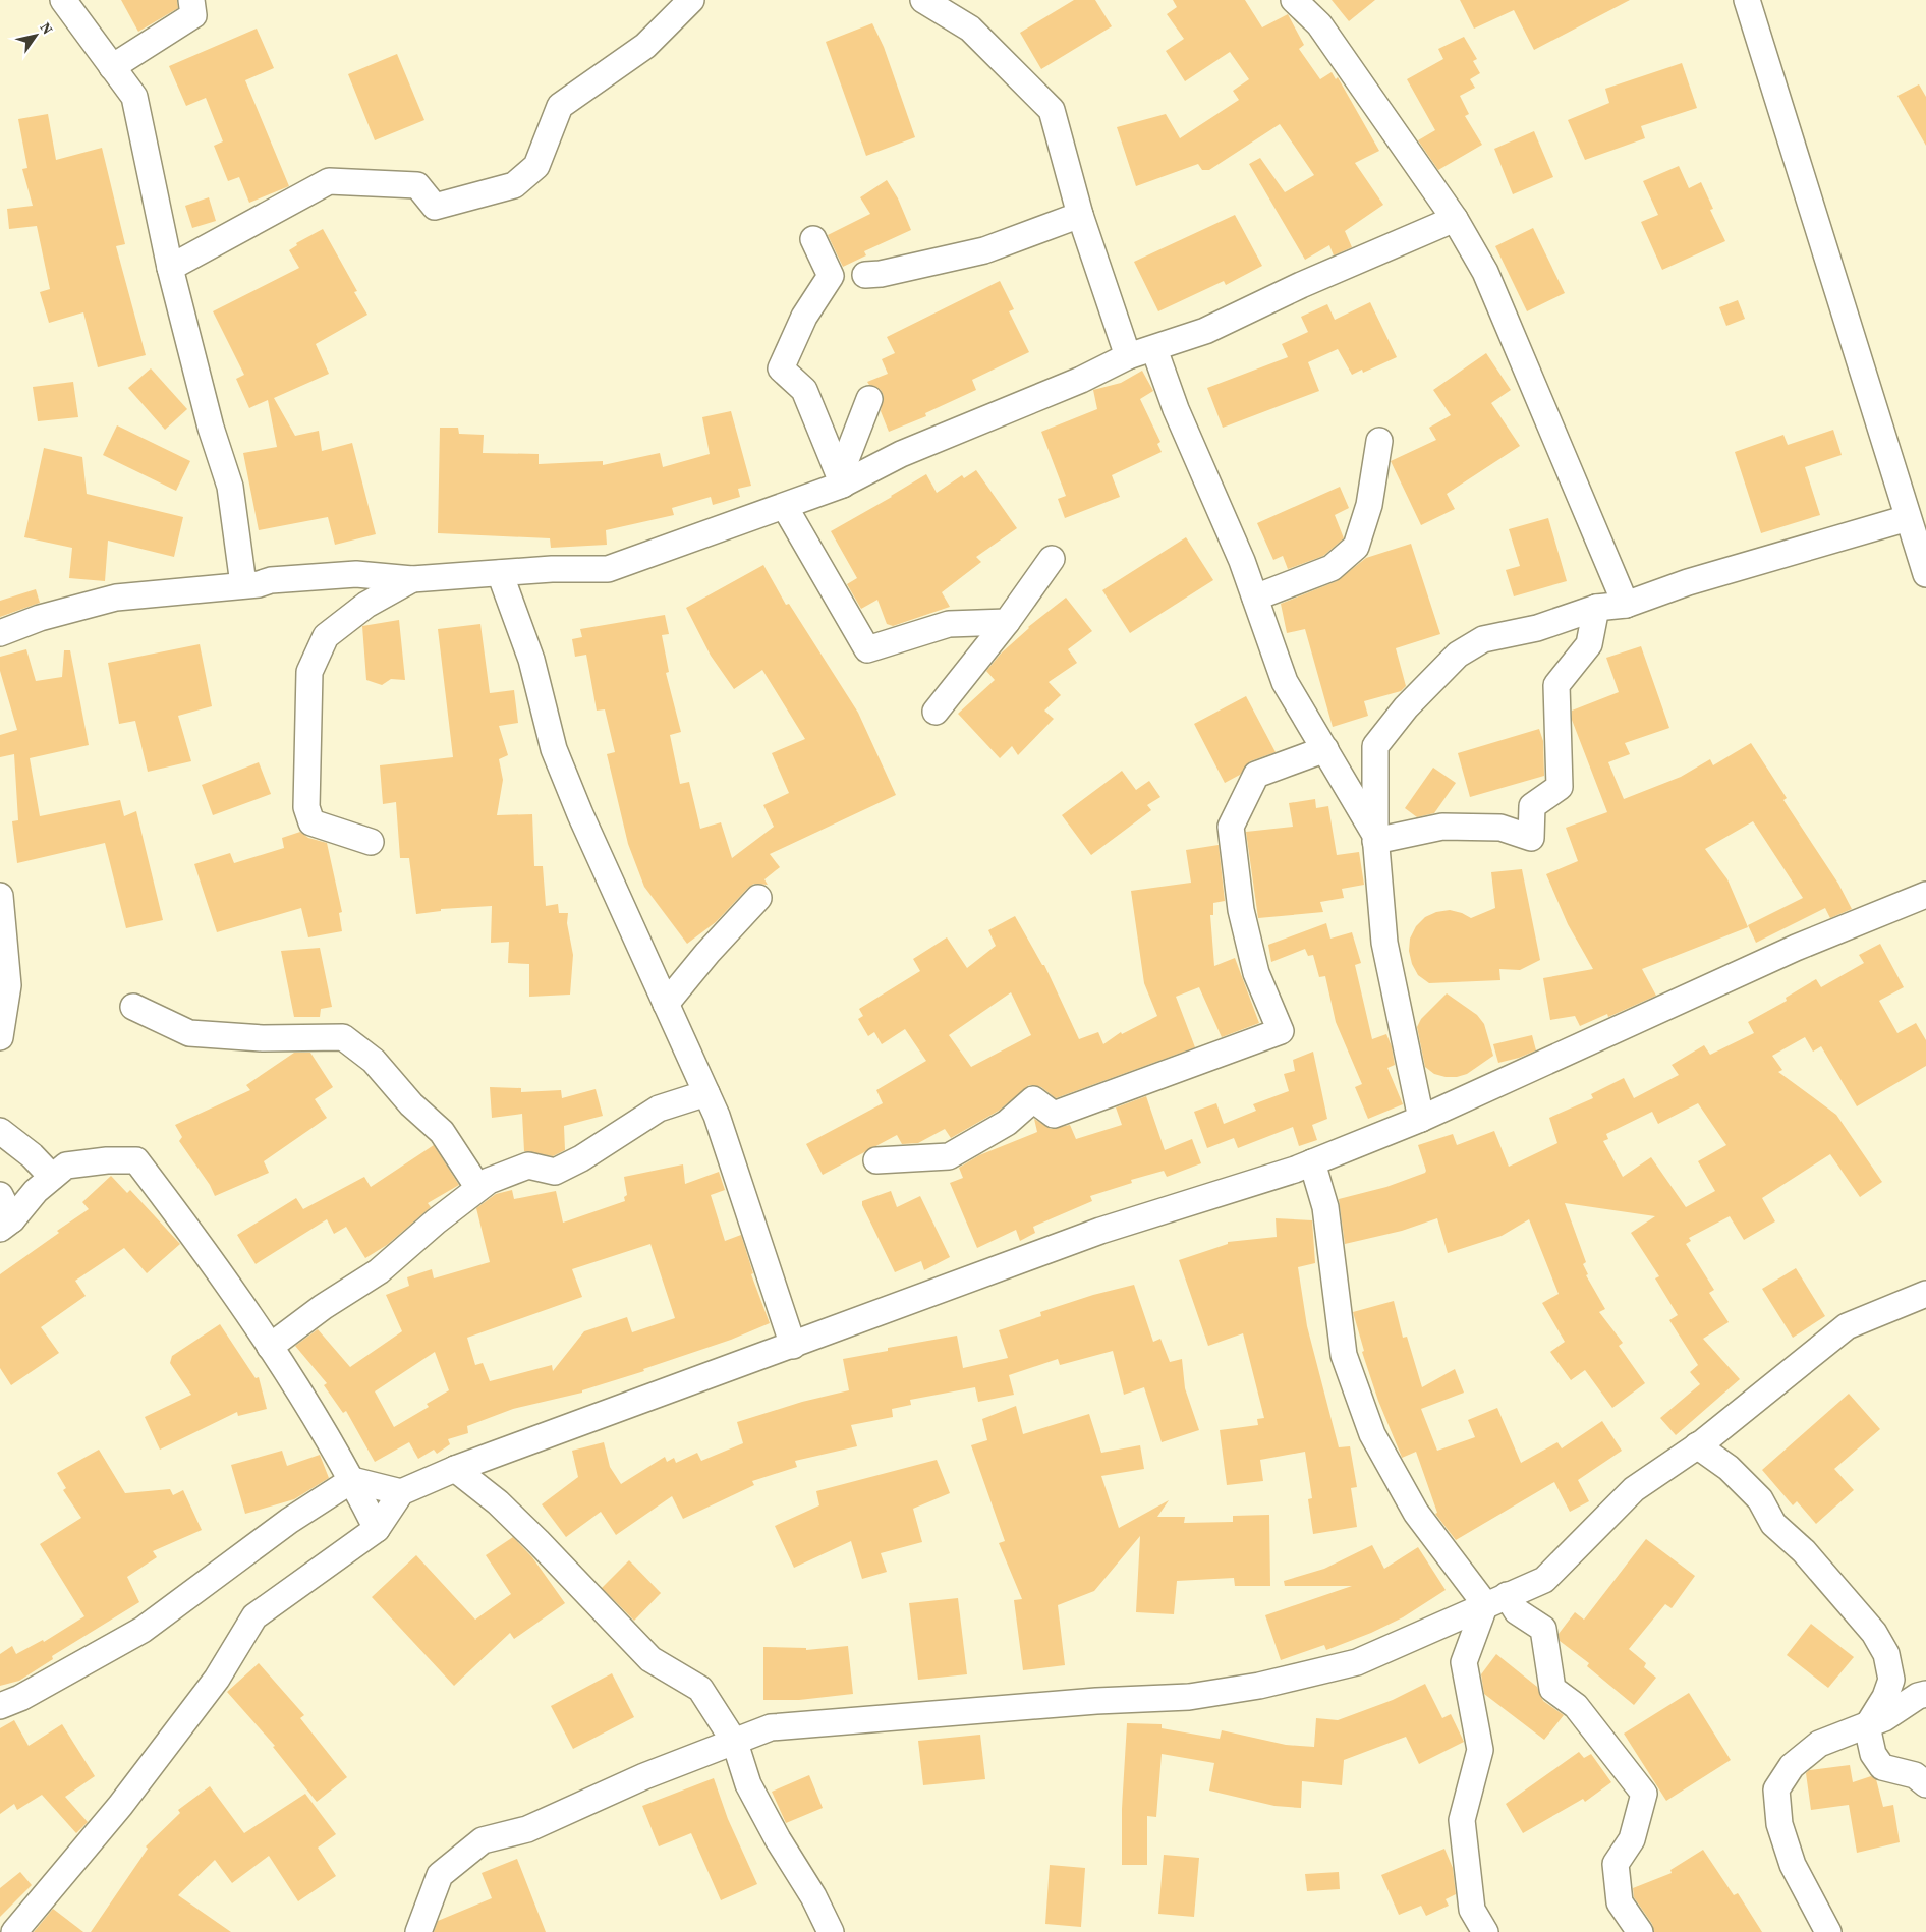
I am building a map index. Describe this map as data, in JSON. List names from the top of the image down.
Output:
{
  "north": "top right"
}
